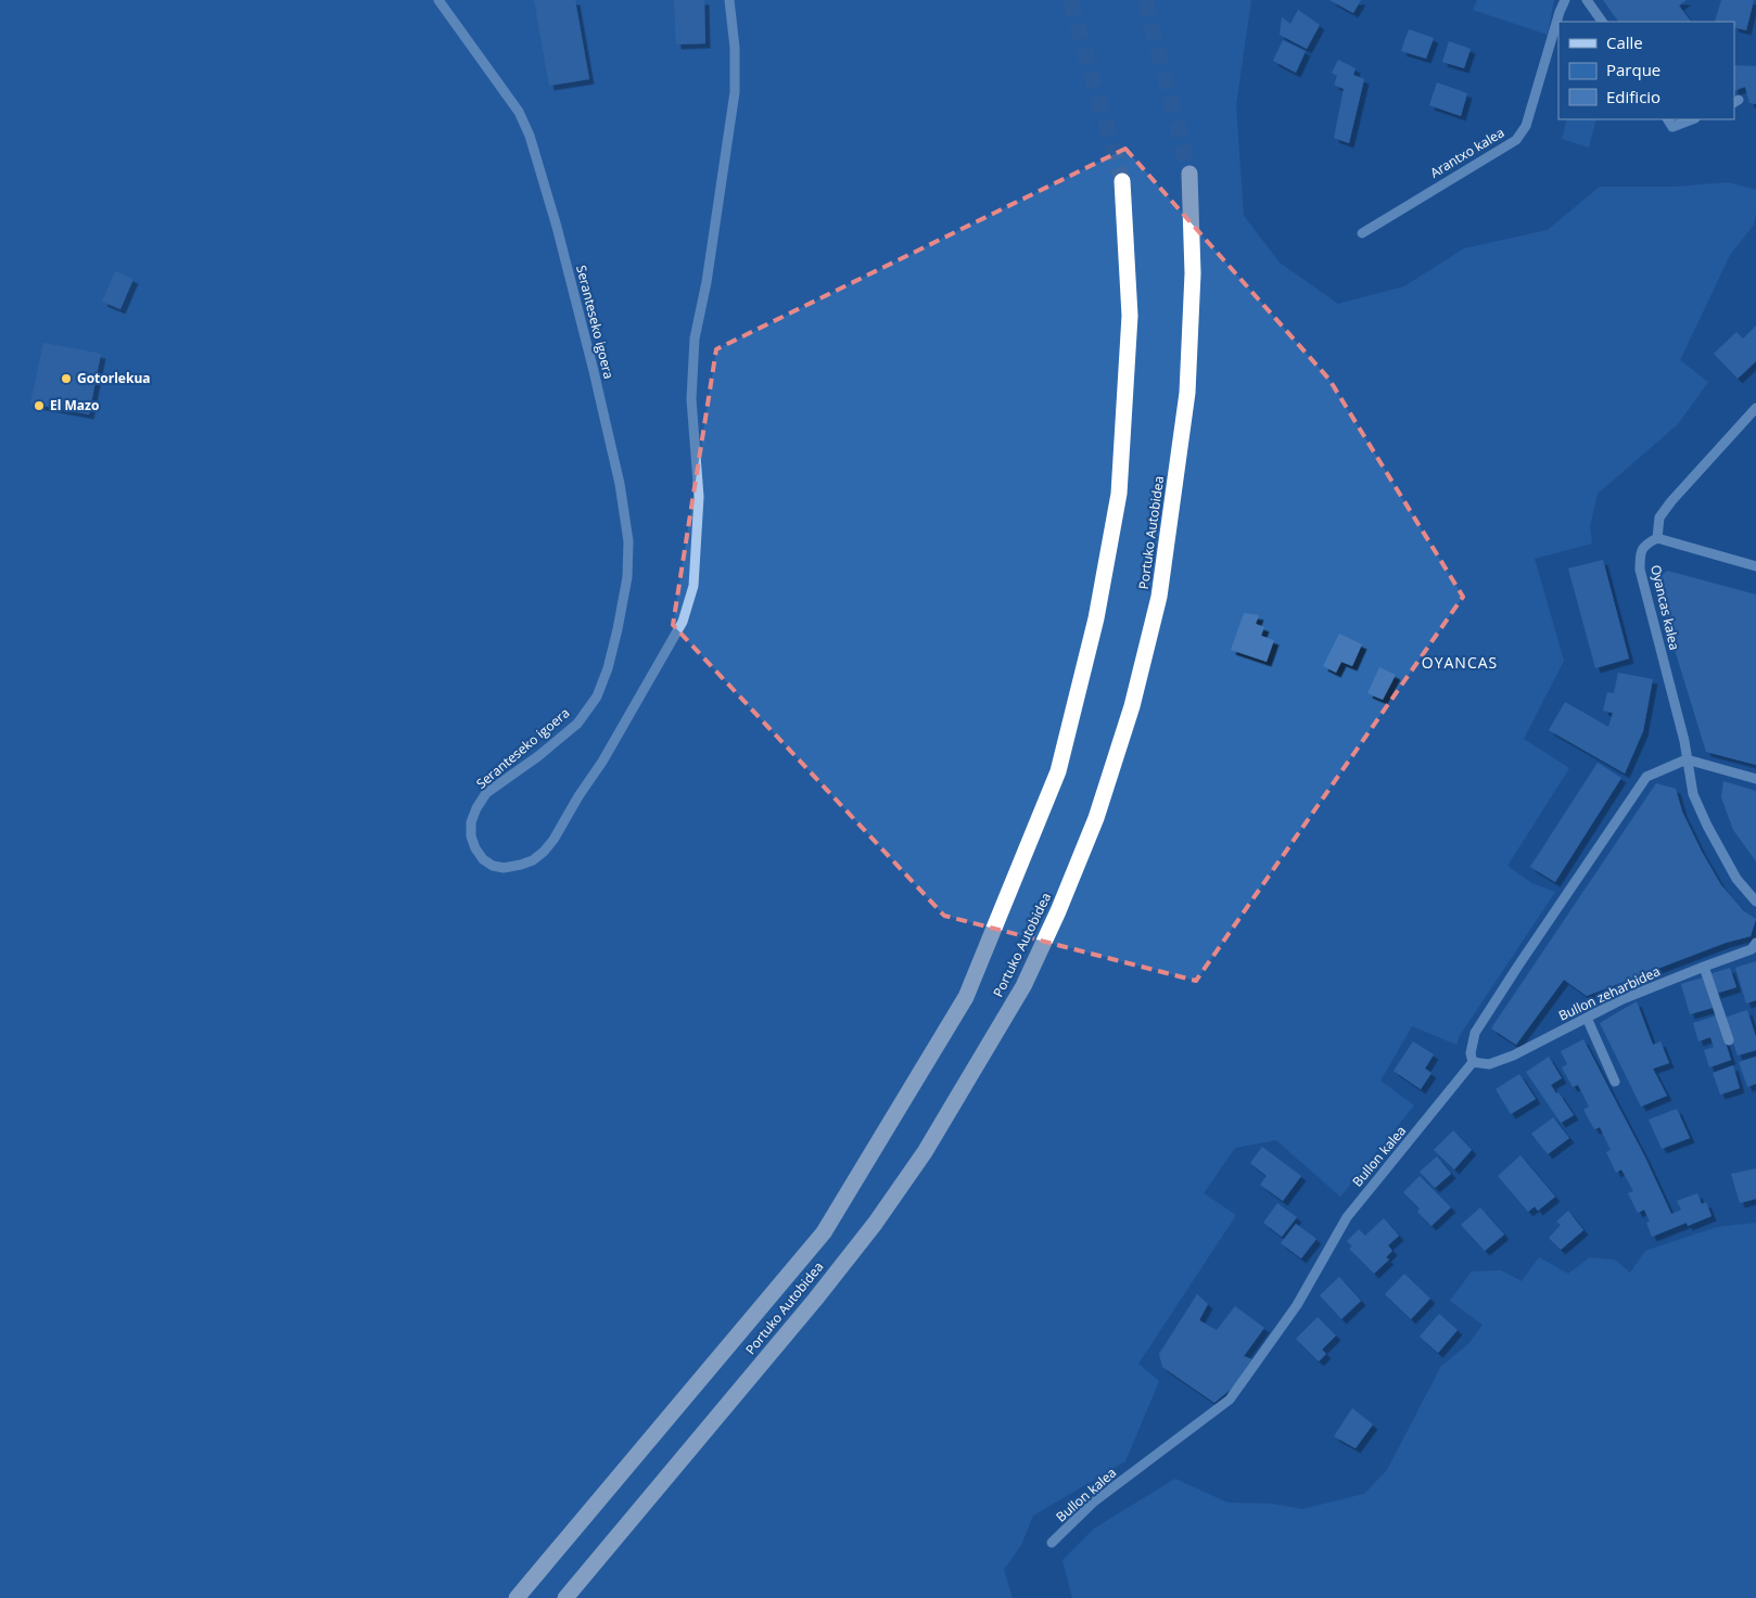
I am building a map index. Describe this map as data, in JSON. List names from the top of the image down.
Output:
{
  "streets": {
    "highway": ["Portuko Autobidea"],
    "street": [
      "Arantxo kalea",
      "Seranteseko igoera",
      "Oyancas kalea",
      "Bullon zeharbidea",
      "Bullon kalea"
    ]
  },
  "crossings": [
    ["Bullon zeharbidea", "Bullon kalea"]
  ],
  "districts": ["OYANCAS"],
  "places": ["Gotorlekua", "El Mazo"],
  "legend": ["Calle", "Parque", "Edificio"]
}
